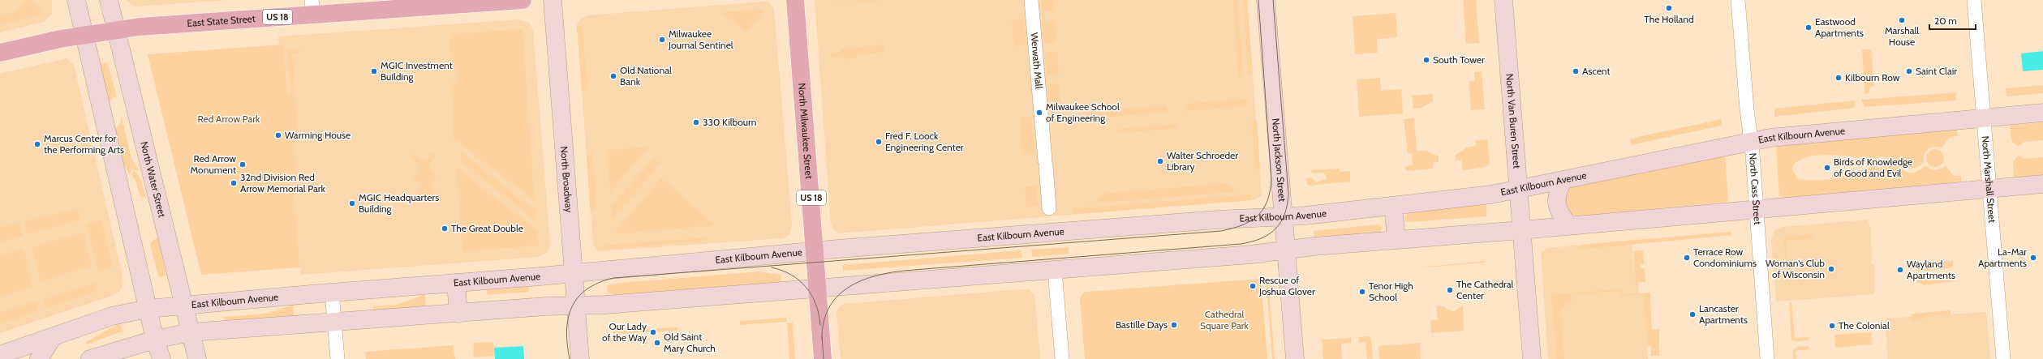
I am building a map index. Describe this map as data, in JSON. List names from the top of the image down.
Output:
{
  "streets": {
    "main road": ["US 18", "East State Street", "North Milwaukee Street"],
    "street": [
      "Werwath Mall",
      "North Van Buren Street",
      "East Kilbourn Avenue",
      "North Jackson Street",
      "North Water Street",
      "North Broadway",
      "North Marshall Street",
      "North Cass Street"
    ]
  },
  "crossings": [
    ["East State Street", "North Water Street"],
    ["North Van Buren Street", "East Kilbourn Avenue"],
    ["North Milwaukee Street", "East Kilbourn Avenue"],
    ["East Kilbourn Avenue", "North Jackson Street"],
    ["East Kilbourn Avenue", "North Water Street"],
    ["East Kilbourn Avenue", "North Broadway"],
    ["East Kilbourn Avenue", "North Marshall Street"],
    ["East Kilbourn Avenue", "North Cass Street"]
  ],
  "parks": ["Red Arrow Park", "Cathedral Square Park"],
  "places": [
    "The Holland",
    "Marshall House",
    "Eastwood Apartments",
    "Milwaukee Journal Sentinel",
    "South Tower",
    "MGIC Investment Building",
    "Ascent",
    "Saint Clair",
    "Old National Bank",
    "Kilbourn Row",
    "Milwaukee School of Engineering",
    "330 Kilbourn",
    "Warming House",
    "Fred F. Loock Engineering Center",
    "Marcus Center for the Performing Arts",
    "Walter Schroeder Library",
    "Red Arrow Monument",
    "Birds of Knowledge of Good and Evil",
    "32nd Division Red Arrow Memorial Park",
    "MGIC Headquarters Building",
    "The Great Double",
    "Terrace Row Condominiums",
    "La-Mar Apartments",
    "Woman's Club of Wisconsin",
    "Wayland Apartments",
    "Rescue of Joshua Glover",
    "The Cathedral Center",
    "Tenor High School",
    "Lancaster Apartments",
    "Bastille Days",
    "The Colonial",
    "Our Lady of the Way",
    "Old Saint Mary Church"
  ],
  "scale_bar": "20 m"
}
